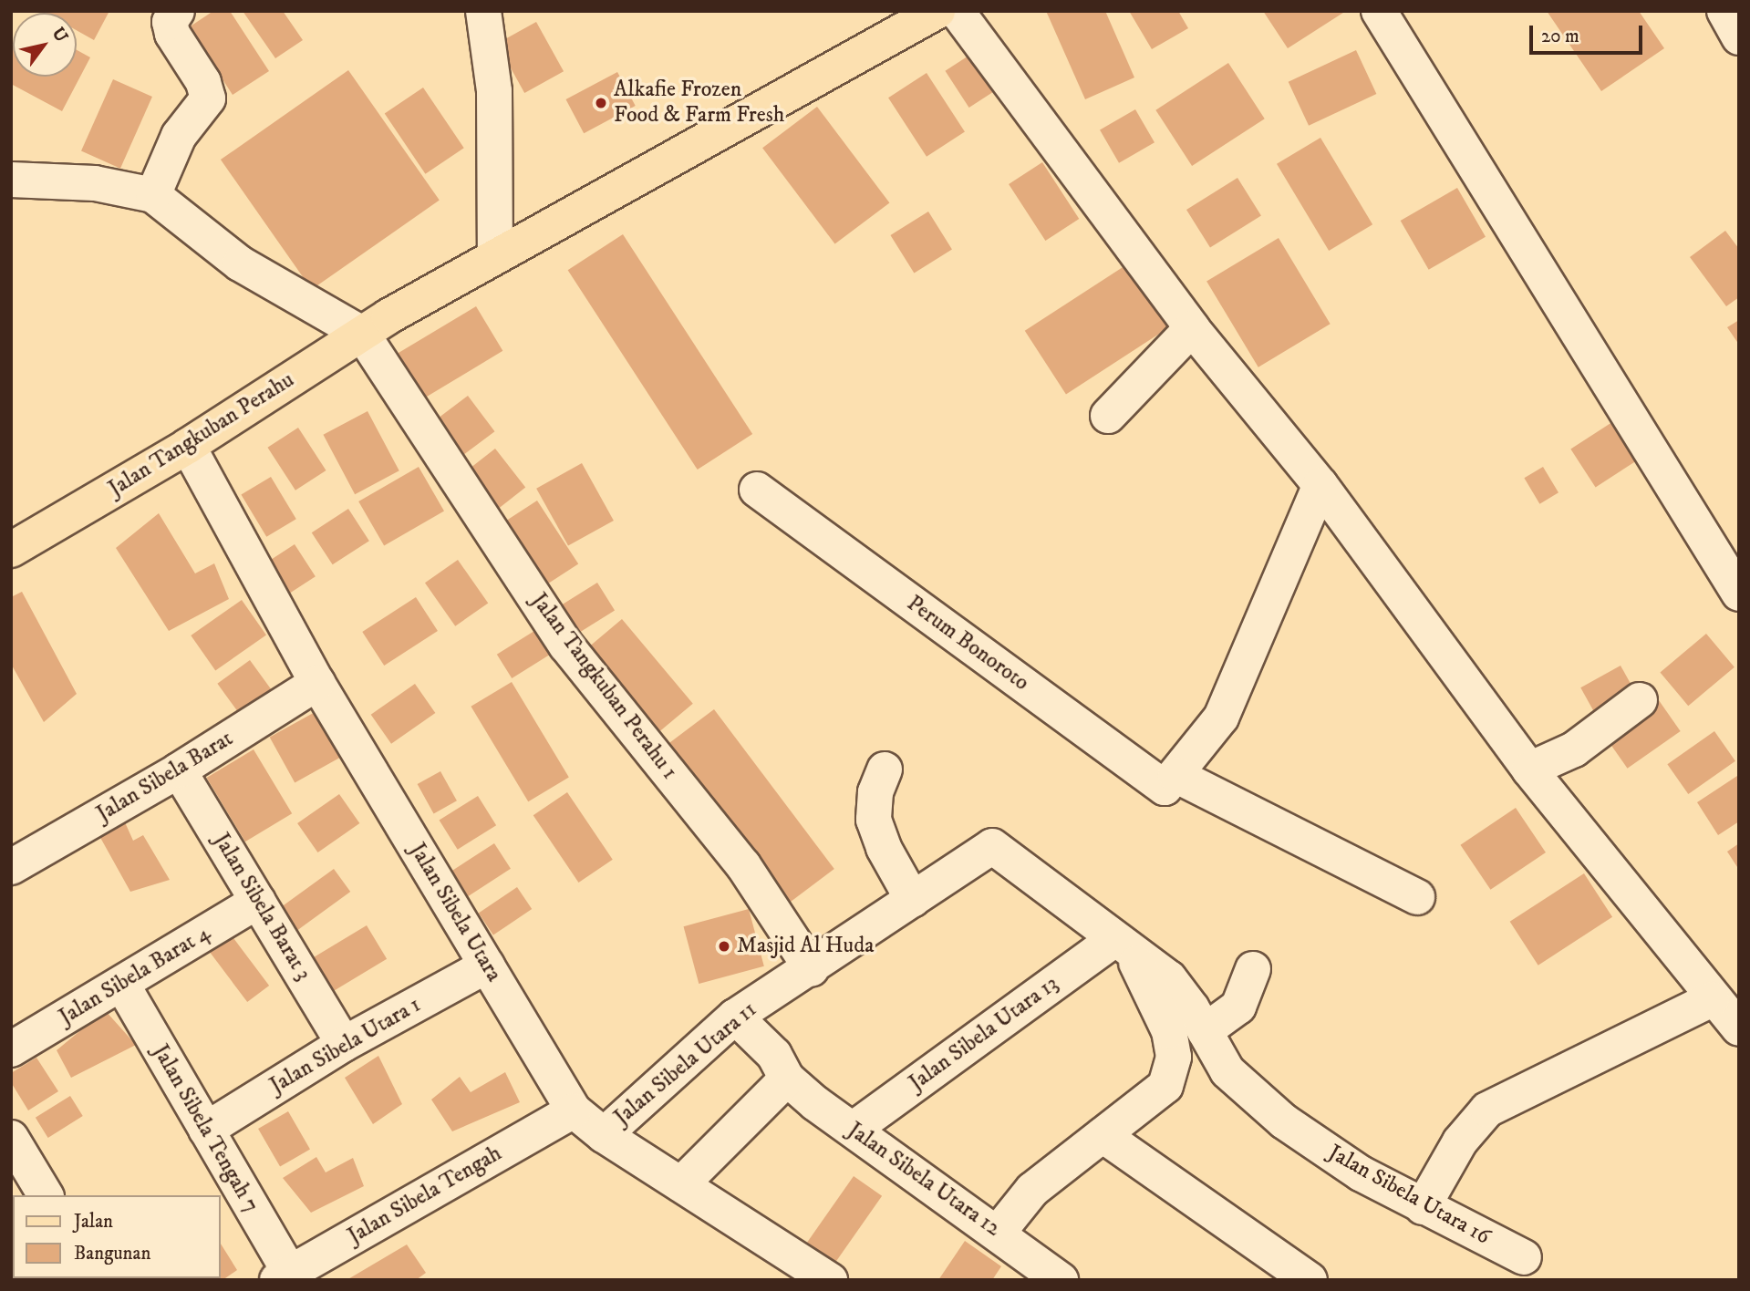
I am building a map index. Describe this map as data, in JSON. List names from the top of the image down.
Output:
{
  "streets": {
    "main road": ["Jalan Tangkuban Perahu"],
    "street": [
      "Perum Bonoroto",
      "Jalan Tangkuban Perahu 1",
      "Jalan Sibela Barat",
      "Jalan Sibela Barat 3",
      "Jalan Sibela Utara",
      "Jalan Sibela Barat 4",
      "Jalan Sibela Utara 13",
      "Jalan Sibela Utara 1",
      "Jalan Sibela Utara 11",
      "Jalan Sibela Tengah 7",
      "Jalan Sibela Utara 12",
      "Jalan Sibela Tengah",
      "Jalan Sibela Utara 16"
    ]
  },
  "crossings": [
    ["Jalan Tangkuban Perahu", "Jalan Tangkuban Perahu 1"],
    ["Jalan Tangkuban Perahu", "Jalan Sibela Utara"],
    ["Jalan Tangkuban Perahu 1", "Jalan Sibela Utara 11"],
    ["Jalan Sibela Barat", "Jalan Sibela Barat 3"],
    ["Jalan Sibela Barat", "Jalan Sibela Utara"],
    ["Jalan Sibela Barat 3", "Jalan Sibela Barat 4"],
    ["Jalan Sibela Barat 3", "Jalan Sibela Utara 1"],
    ["Jalan Sibela Utara", "Jalan Sibela Utara 1"],
    ["Jalan Sibela Utara", "Jalan Sibela Utara 11"],
    ["Jalan Sibela Utara", "Jalan Sibela Tengah"],
    ["Jalan Sibela Barat 4", "Jalan Sibela Tengah 7"],
    ["Jalan Sibela Utara 13", "Jalan Sibela Utara 12"],
    ["Jalan Sibela Utara 13", "Jalan Sibela Utara 16"],
    ["Jalan Sibela Utara 1", "Jalan Sibela Tengah 7"],
    ["Jalan Sibela Utara 11", "Jalan Sibela Utara 16"],
    ["Jalan Sibela Tengah 7", "Jalan Sibela Tengah"]
  ],
  "places": ["Alkafie Frozen Food & Farm Fresh", "Masjid Al Huda"],
  "legend": ["Jalan", "Bangunan"],
  "scale_bar": "20 m",
  "north": "top right"
}
